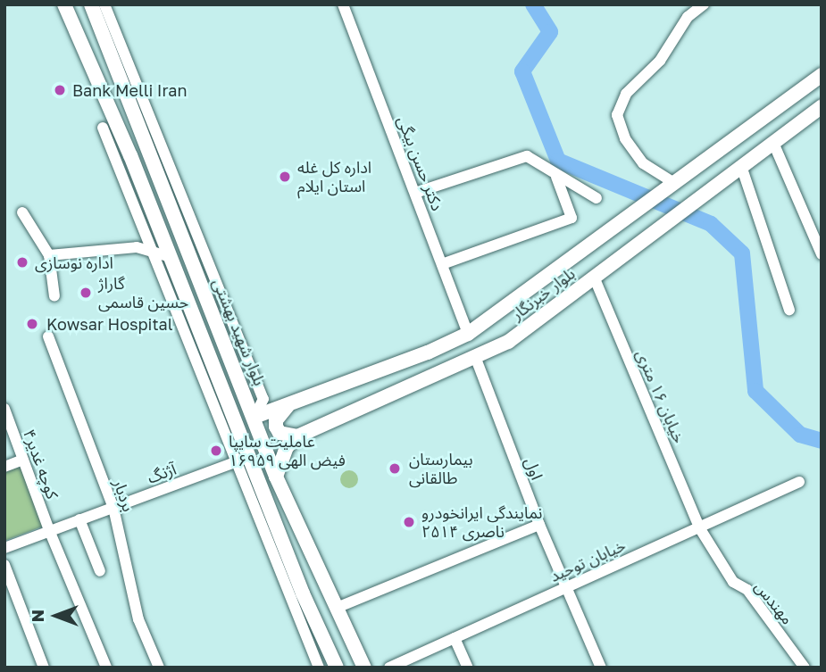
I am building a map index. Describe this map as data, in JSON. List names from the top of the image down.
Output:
{
  "streets": {
    "main road": ["بلوار خبرنگار", "بلوار شهید بهشتی"],
    "street": [
      "دکتر حسن بیگی",
      "خیابان ۱۶ متری",
      "کوچه غدیر۴",
      "اول",
      "آژنگ",
      "بردبار",
      "خیابان توحید",
      "مهندس"
    ]
  },
  "crossings": [
    ["دکتر حسن بیگی", "بلوار خبرنگار"],
    ["بلوار خبرنگار", "بلوار شهید بهشتی"],
    ["بلوار خبرنگار", "خیابان ۱۶ متری"],
    ["بلوار خبرنگار", "اول"],
    ["خیابان ۱۶ متری", "خیابان توحید"],
    ["خیابان ۱۶ متری", "مهندس"],
    ["کوچه غدیر۴", "آژنگ"],
    ["اول", "خیابان توحید"],
    ["آژنگ", "بردبار"],
    ["خیابان توحید", "مهندس"]
  ],
  "places": [
    "Bank Melli Iran",
    "اداره کل غله استان ایلام",
    "اداره نوسازی",
    "گاراژ حسین قاسمی",
    "Kowsar Hospital",
    "عاملیت سایپا ۱۶۹۵۹ فیض الهی",
    "بیمارستان طالقانی",
    "نمایندگی ایرانخودرو ناصری ۲۵۱۴"
  ],
  "north": "left"
}
